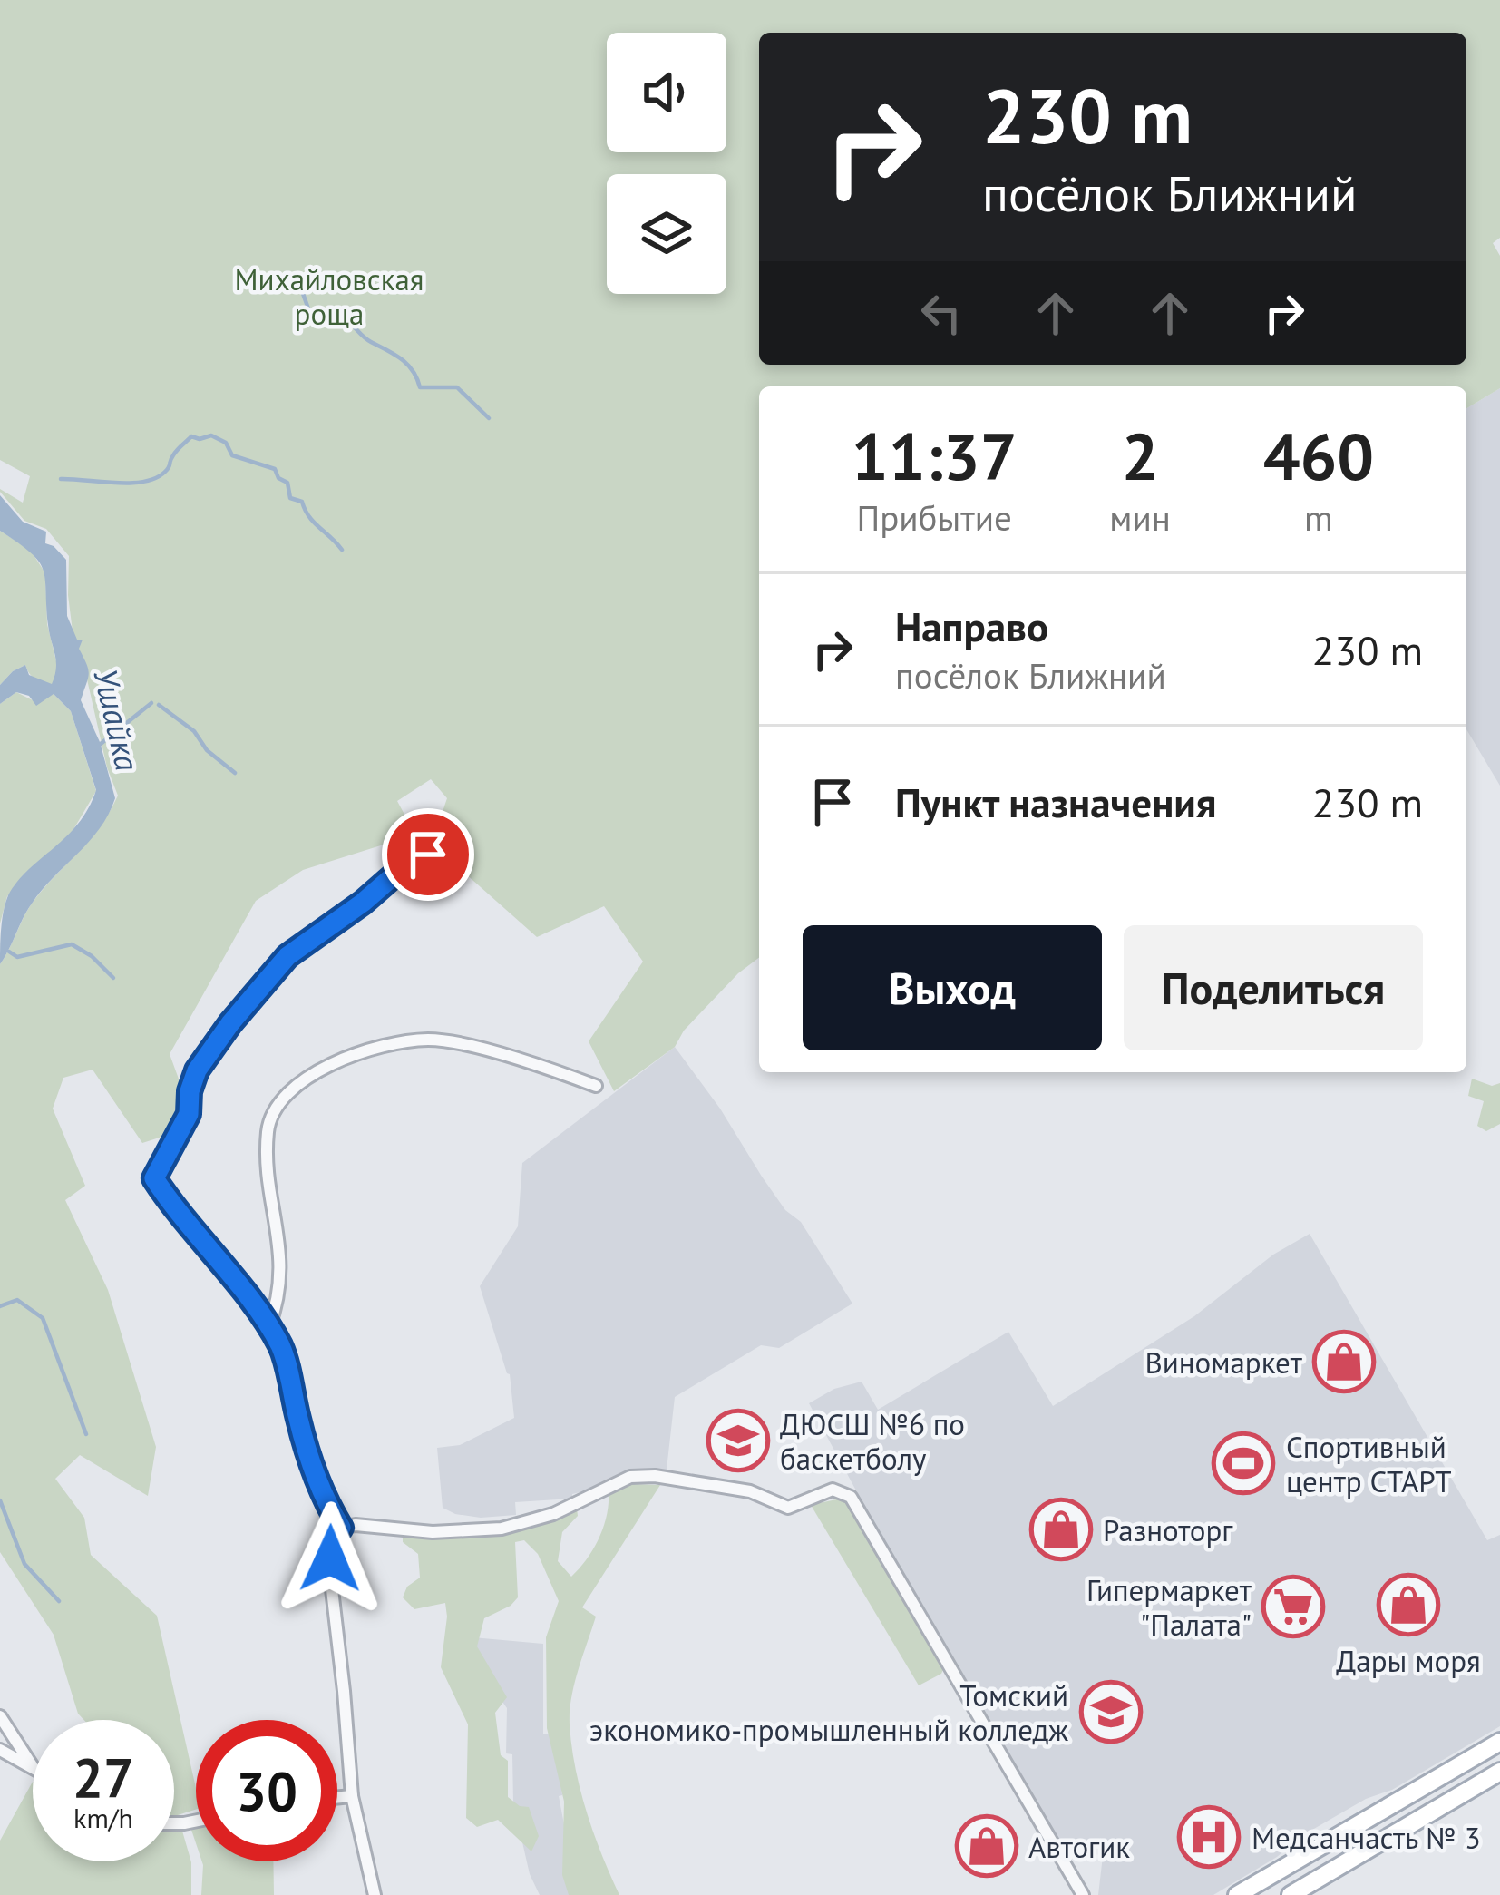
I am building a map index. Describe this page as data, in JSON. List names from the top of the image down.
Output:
{
  "water": ["Ушайка"],
  "parks": ["Михайловская роща"],
  "places": {
    "shop": [
      "Виномаркет",
      "Разноторг",
      "Дары моря",
      "Автогик"
    ],
    "school or university": ["ДЮСШ №6 по баскетболу", "Томский экономико-промышленный колледж"],
    "sports": ["Спортивный центр СТАРТ"],
    "supermarket": ["Гипермаркет \"Палата\""],
    "hospital": ["Медсанчасть № 3"]
  },
  "page": {
    "turn": ["230 m", "посёлок Ближний"],
    "eta": [
      "11:37",
      "Прибытие",
      "2",
      "мин",
      "460",
      "m"
    ],
    "list": [
      {
        "name": "Направо",
        "note": "посёлок Ближний",
        "value": "230 m"
      },
      {
        "name": "Пункт назначения",
        "value": "230 m"
      }
    ],
    "buttons": ["Выход", "Поделиться"],
    "speed": "27 km/h",
    "limit": "30"
  }
}
